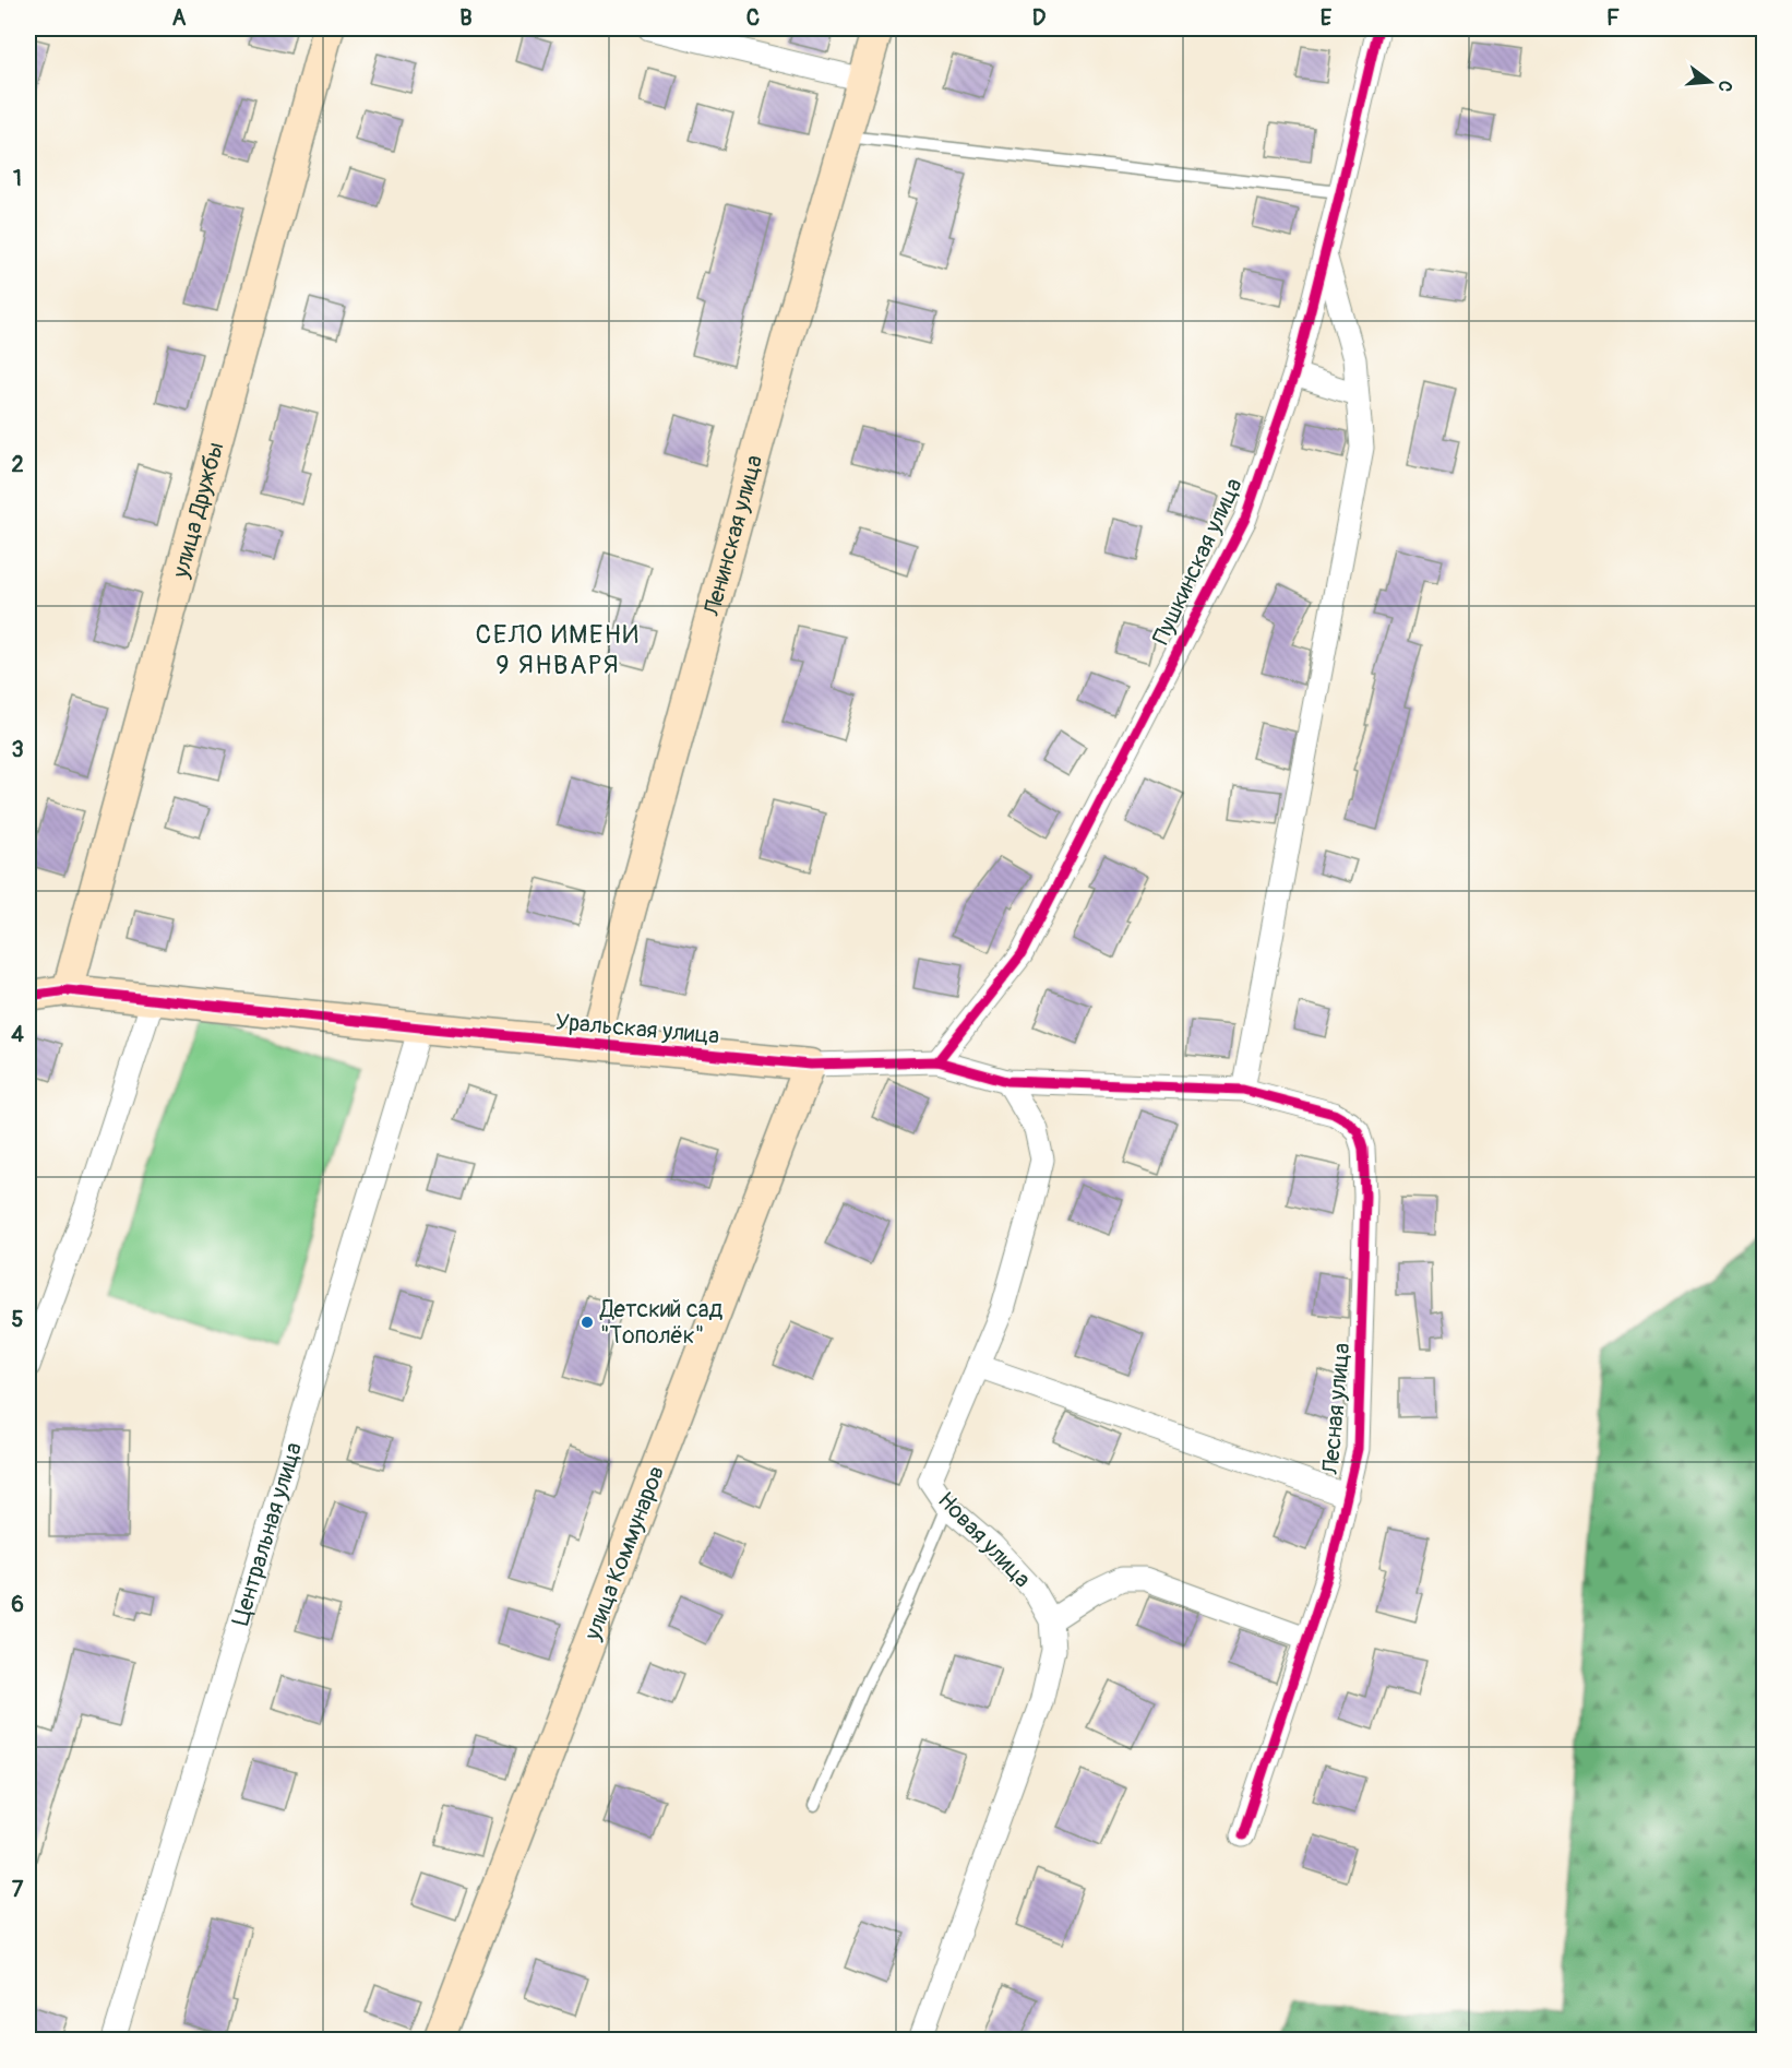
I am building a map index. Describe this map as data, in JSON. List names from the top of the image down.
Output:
{
  "streets": {
    "street": [
      "улица Дружбы",
      "Ленинская улица",
      "Пушкинская улица",
      "Уральская улица",
      "Лесная улица",
      "Центральная улица",
      "Новая улица",
      "улица Коммунаров"
    ]
  },
  "crossings": [
    ["улица Дружбы", "Уральская улица"],
    ["Ленинская улица", "Уральская улица"],
    ["Пушкинская улица", "Уральская улица"],
    ["Уральская улица", "Лесная улица"],
    ["Уральская улица", "Центральная улица"],
    ["Уральская улица", "Новая улица"],
    ["Уральская улица", "улица Коммунаров"]
  ],
  "districts": ["СЕЛО ИМЕНИ 9 ЯНВАРЯ"],
  "places": ["Детский сад \"Тополёк\""],
  "north": "right",
  "grid": {
    "columns": [
      "A",
      "B",
      "C",
      "D",
      "E",
      "F"
    ],
    "rows": [
      "1",
      "2",
      "3",
      "4",
      "5",
      "6",
      "7"
    ]
  }
}
